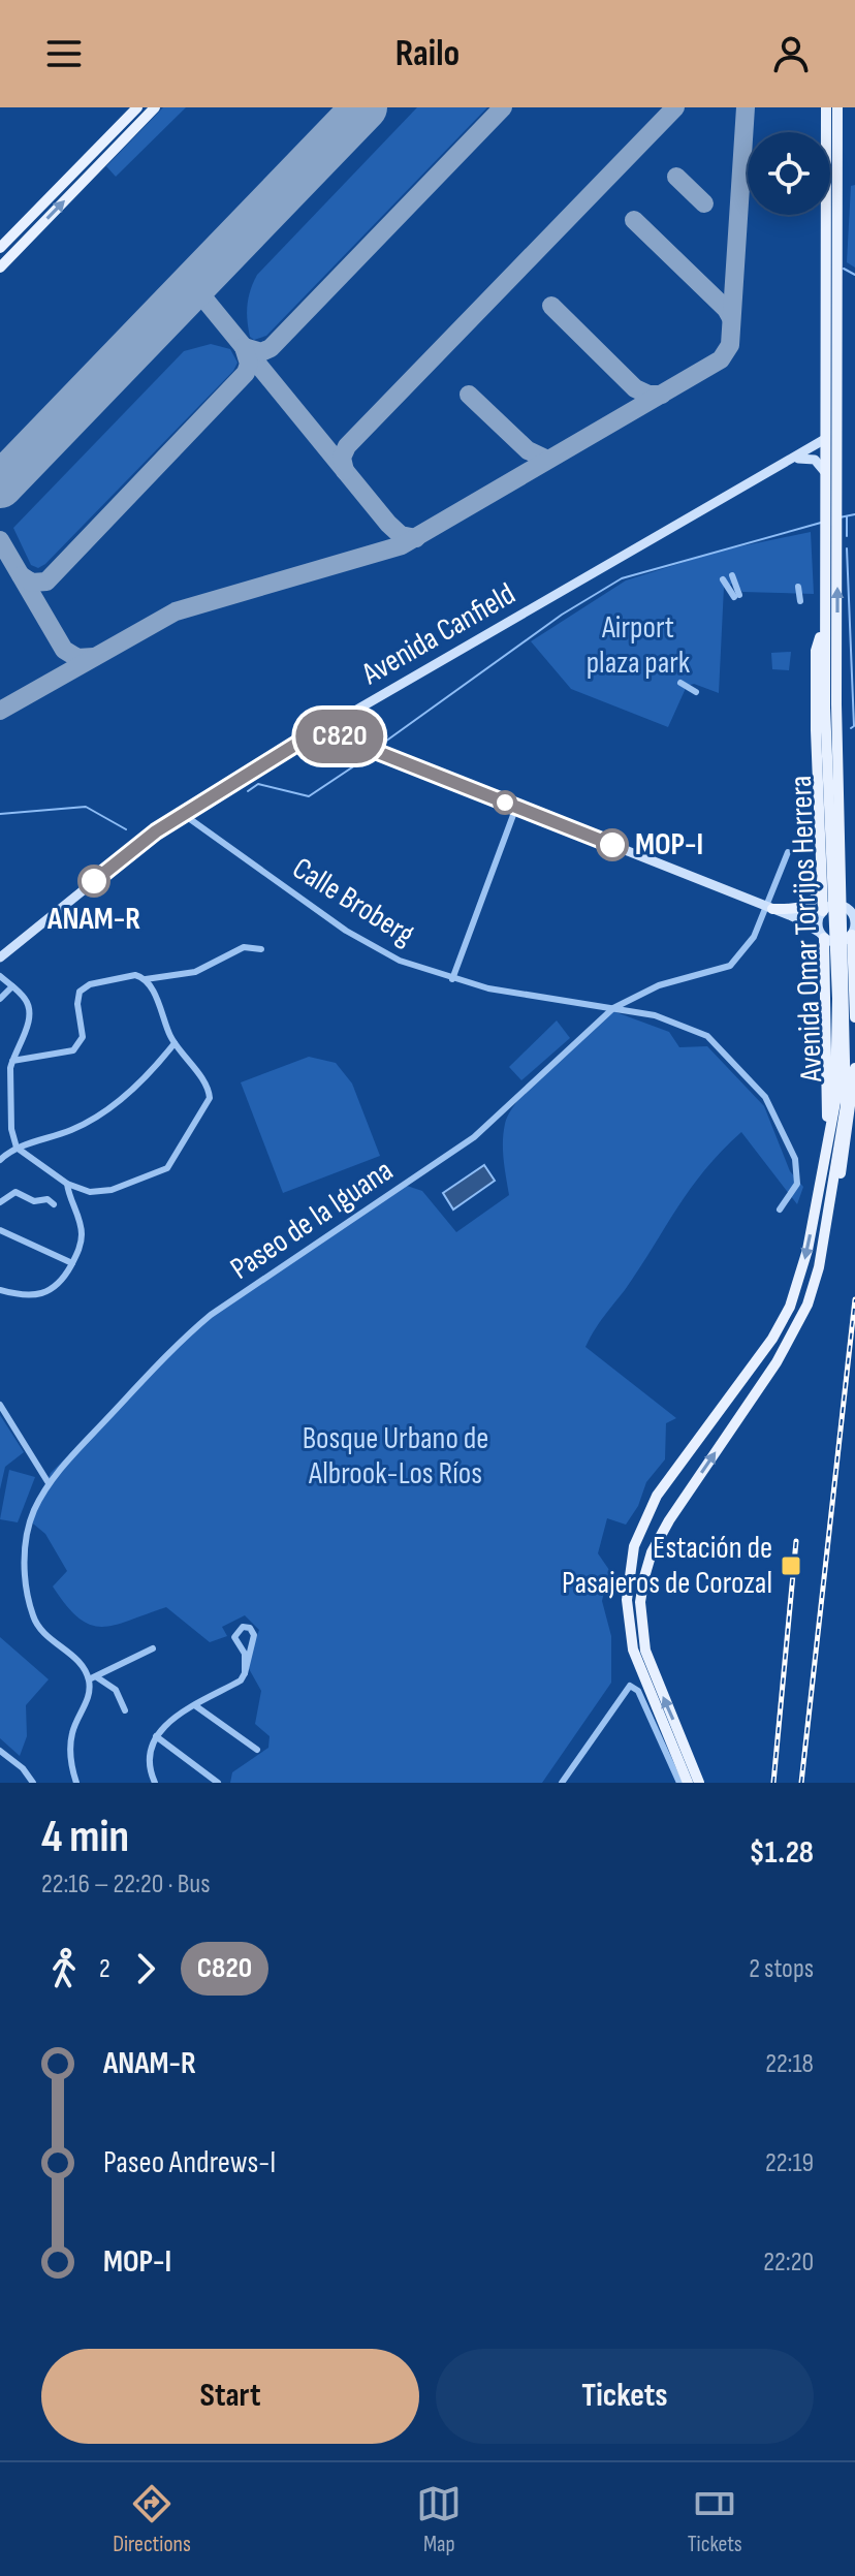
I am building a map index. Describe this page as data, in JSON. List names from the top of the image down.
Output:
{
  "streets": {
    "main road": ["Avenida Canfield", "Avenida Omar Torrijos Herrera"],
    "street": ["Calle Broberg", "Paseo de la Iguana"]
  },
  "crossings": [
    ["Avenida Canfield", "Calle Broberg"],
    ["Avenida Canfield", "Avenida Omar Torrijos Herrera"],
    ["Calle Broberg", "Paseo de la Iguana"]
  ],
  "parks": ["Airport plaza park", "Bosque Urbano de Albrook-Los Ríos"],
  "places": {
    "other": ["MOP-I", "ANAM-R"],
    "transit": ["Estación de Pasajeros de Corozal"]
  },
  "lines": ["bus line C820"],
  "page": {
    "header": "Railo",
    "on_map": "C820",
    "heading": ["4 min", "22:16 – 22:20 · Bus", "$1.28"],
    "legs": ["2", "C820", "2 stops"],
    "list": [
      {
        "name": "ANAM-R",
        "value": "22:18"
      },
      {
        "name": "Paseo Andrews-I",
        "value": "22:19"
      },
      {
        "name": "MOP-I",
        "value": "22:20"
      }
    ],
    "buttons": ["Start", "Tickets"],
    "tabs": ["Directions", "Map", "Tickets"]
  }
}
